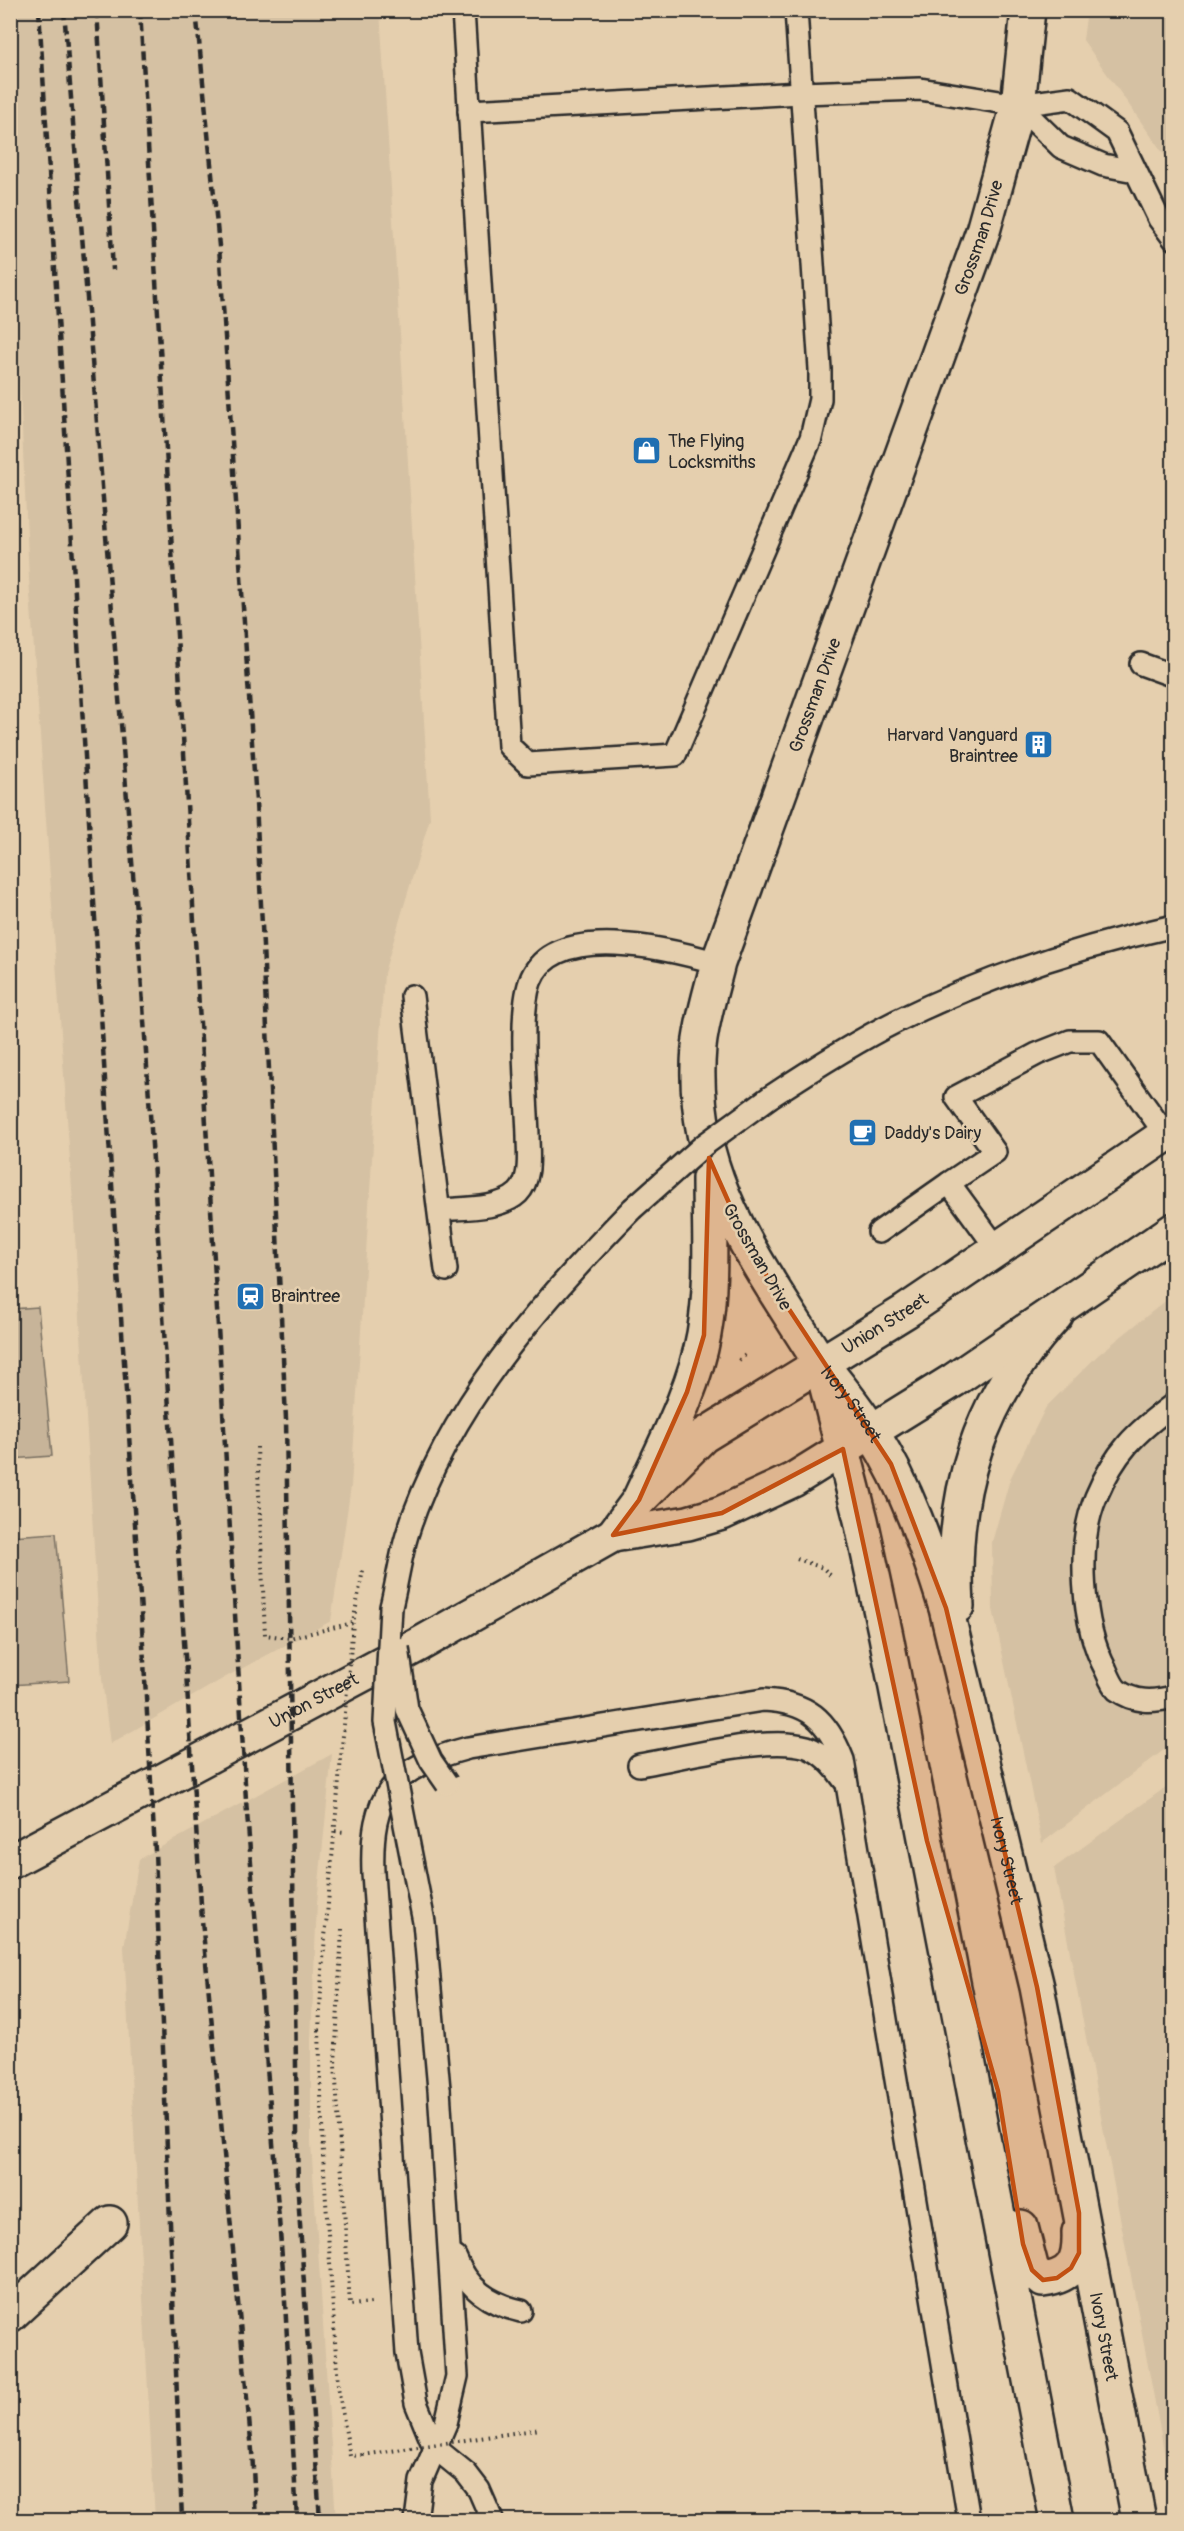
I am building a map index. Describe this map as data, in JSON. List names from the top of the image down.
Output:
{
  "streets": {
    "street": ["Grossman Drive", "Union Street", "Ivory Street"]
  },
  "crossings": [
    ["Grossman Drive", "Union Street"],
    ["Grossman Drive", "Ivory Street"],
    ["Union Street", "Ivory Street"]
  ],
  "places": {
    "shop": ["The Flying Locksmiths"],
    "building": ["Harvard Vanguard Braintree"],
    "cafe": ["Daddy's Dairy"],
    "station": ["Braintree"]
  }
}
